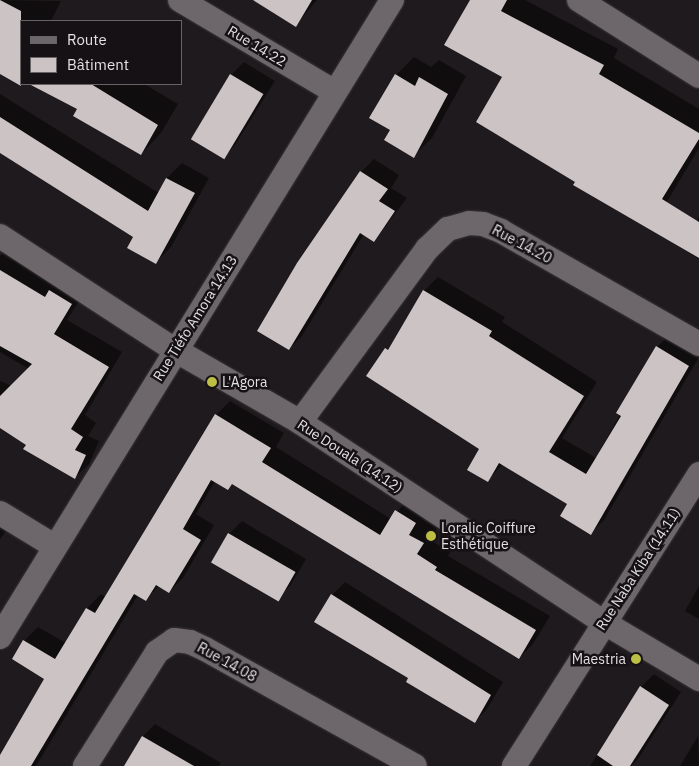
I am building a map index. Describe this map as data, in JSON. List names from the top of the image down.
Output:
{
  "streets": {
    "street": [
      "Rue 14.22",
      "Rue 14.20",
      "Rue Tiéfo Amora 14.13",
      "Rue Douala (14.12)",
      "Rue Naba Kiba (14.11)",
      "Rue 14.08"
    ]
  },
  "crossings": [
    ["Rue 14.22", "Rue Tiéfo Amora 14.13"],
    ["Rue 14.20", "Rue Douala (14.12)"],
    ["Rue Tiéfo Amora 14.13", "Rue Douala (14.12)"],
    ["Rue Douala (14.12)", "Rue Naba Kiba (14.11)"]
  ],
  "places": ["L'Agora", "Loralic Coiffure Esthétique", "Maestria"],
  "legend": ["Route", "Bâtiment"]
}
